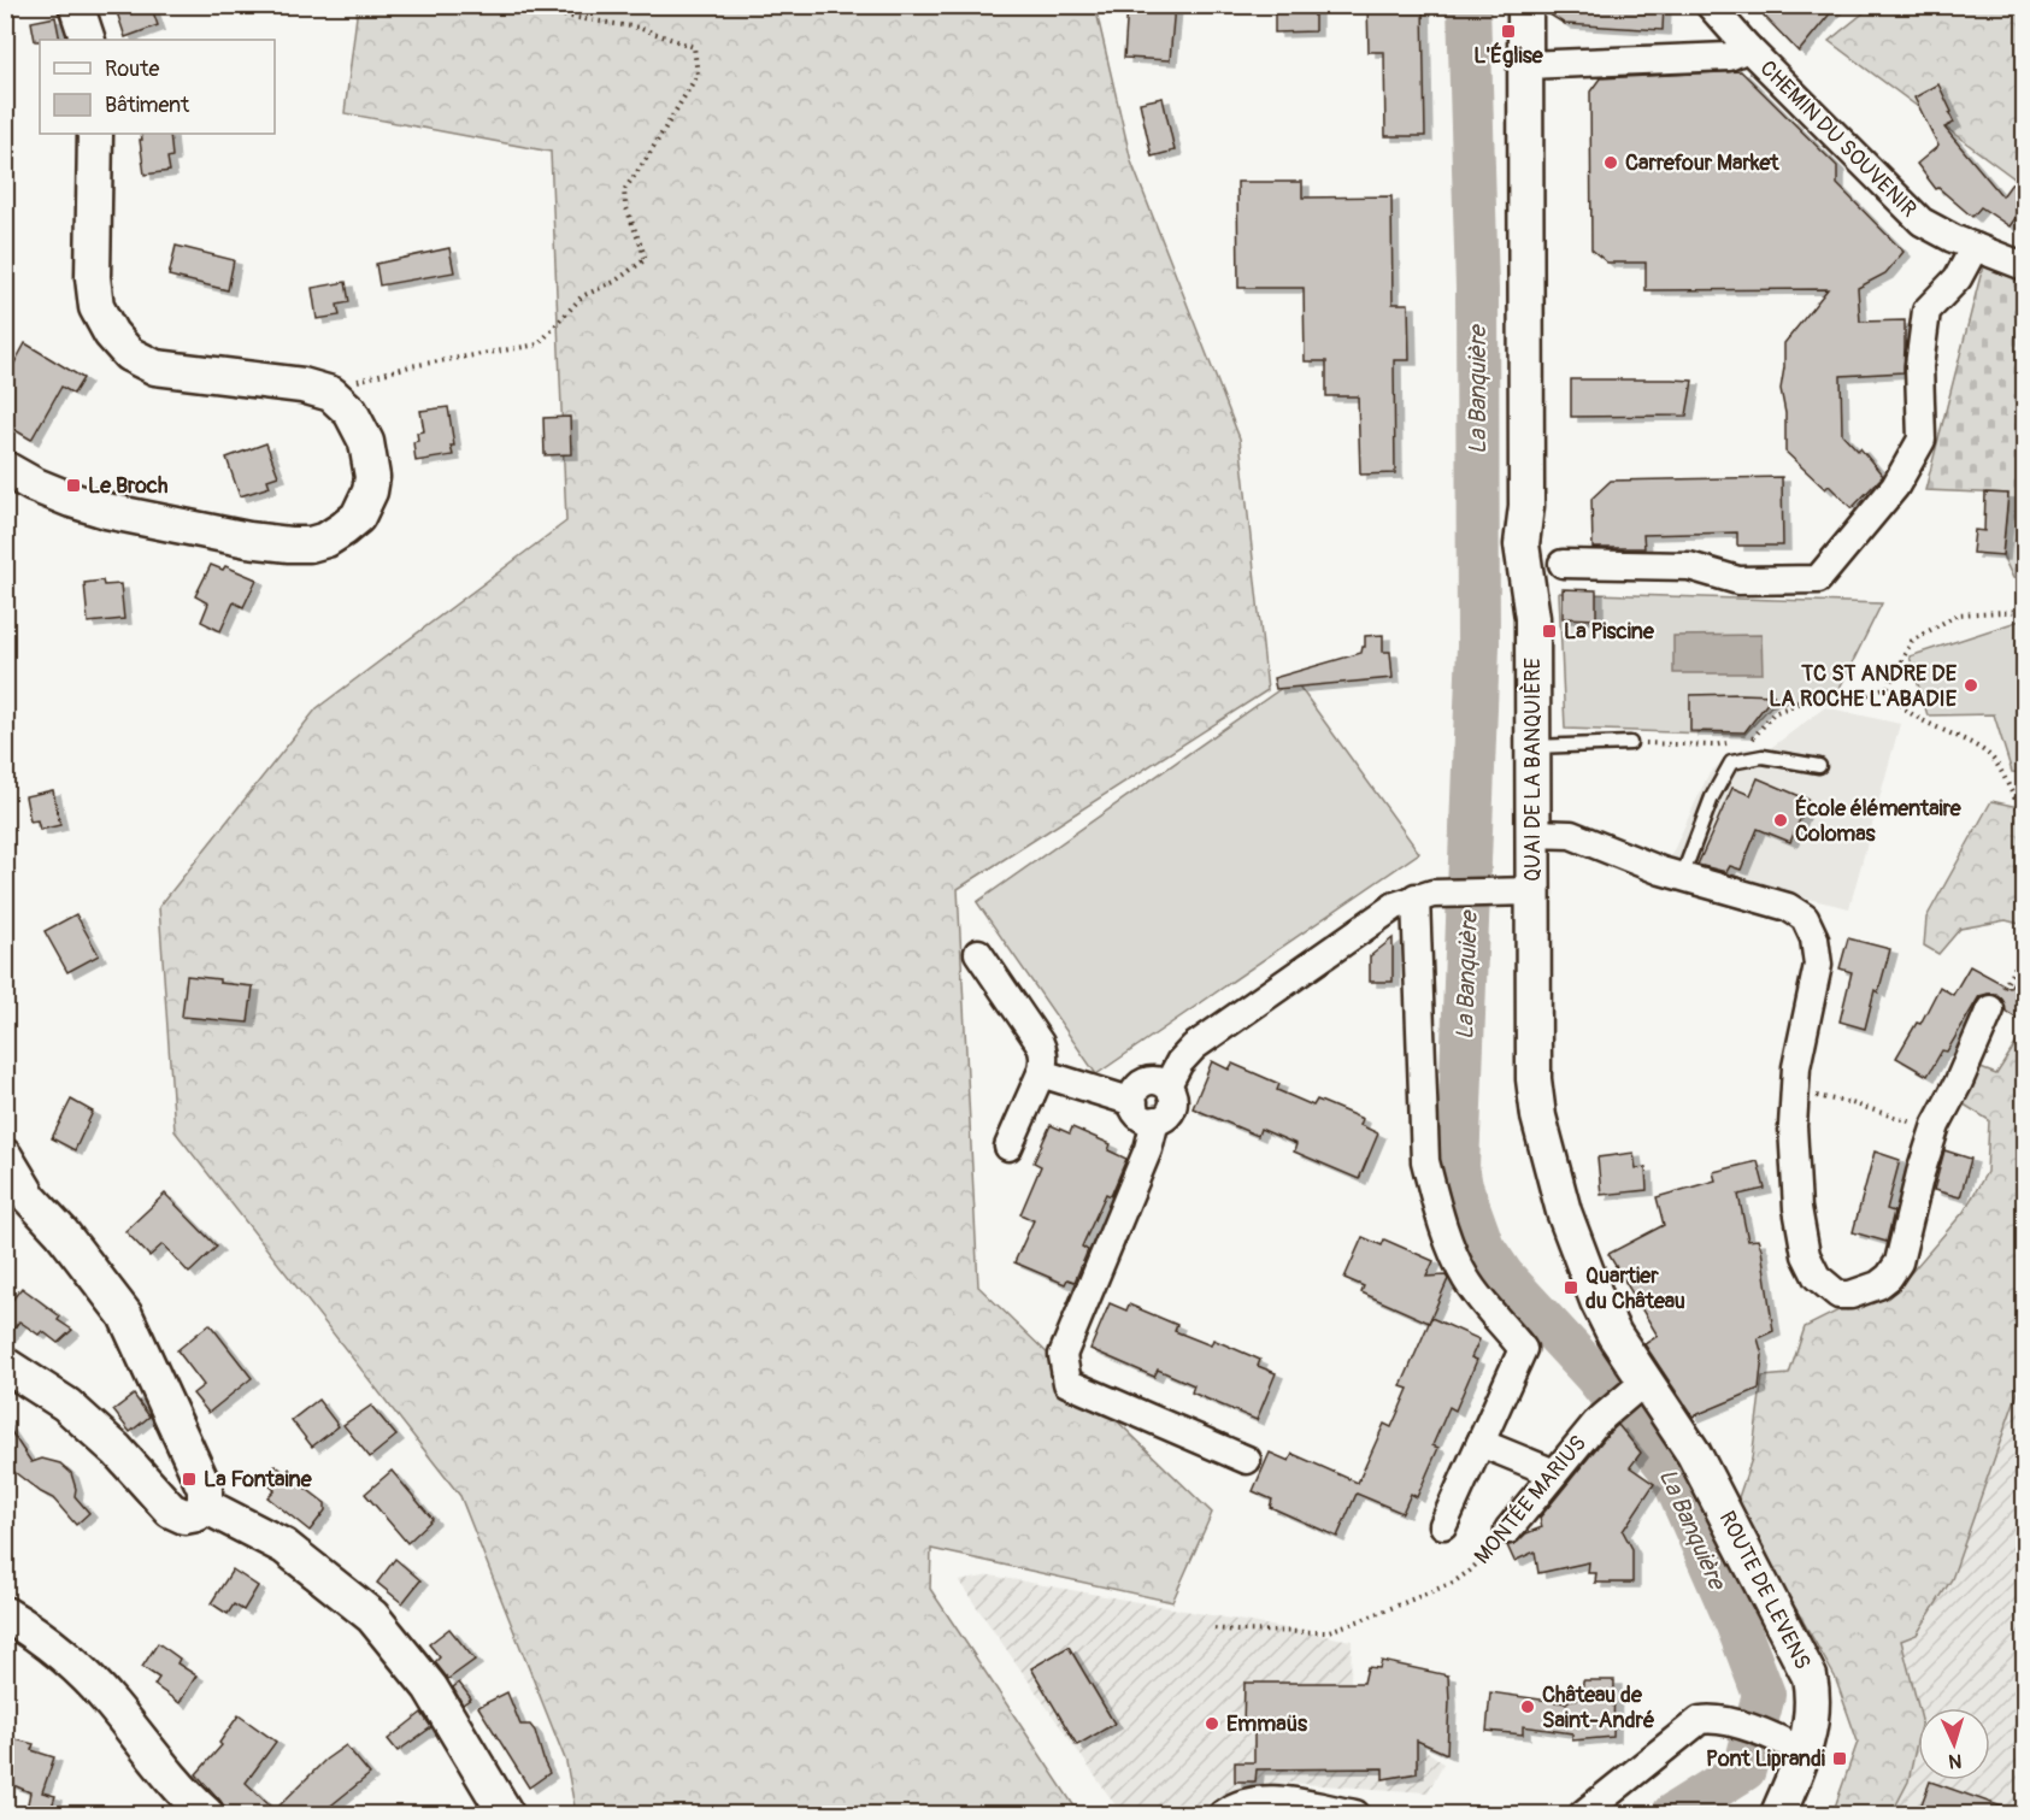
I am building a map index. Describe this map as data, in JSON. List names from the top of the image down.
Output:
{
  "streets": {
    "street": [
      "CHEMIN DU SOUVENIR",
      "QUAI DE LA BANQUIÈRE",
      "MONTÉE MARIUS",
      "ROUTE DE LEVENS"
    ]
  },
  "crossings": [
    ["QUAI DE LA BANQUIÈRE", "MONTÉE MARIUS"],
    ["QUAI DE LA BANQUIÈRE", "ROUTE DE LEVENS"],
    ["MONTÉE MARIUS", "ROUTE DE LEVENS"]
  ],
  "water": ["La Banquière"],
  "places": {
    "transit": [
      "L'Église",
      "Le Broch",
      "La Piscine",
      "Quartier du Château",
      "La Fontaine",
      "Pont Liprandi"
    ],
    "other": [
      "Carrefour Market",
      "TC ST ANDRE DE LA ROCHE L'ABADIE",
      "École élémentaire Colomas",
      "Château de Saint-André",
      "Emmaüs"
    ]
  },
  "legend": ["Route", "Bâtiment"],
  "north": "bottom"
}
